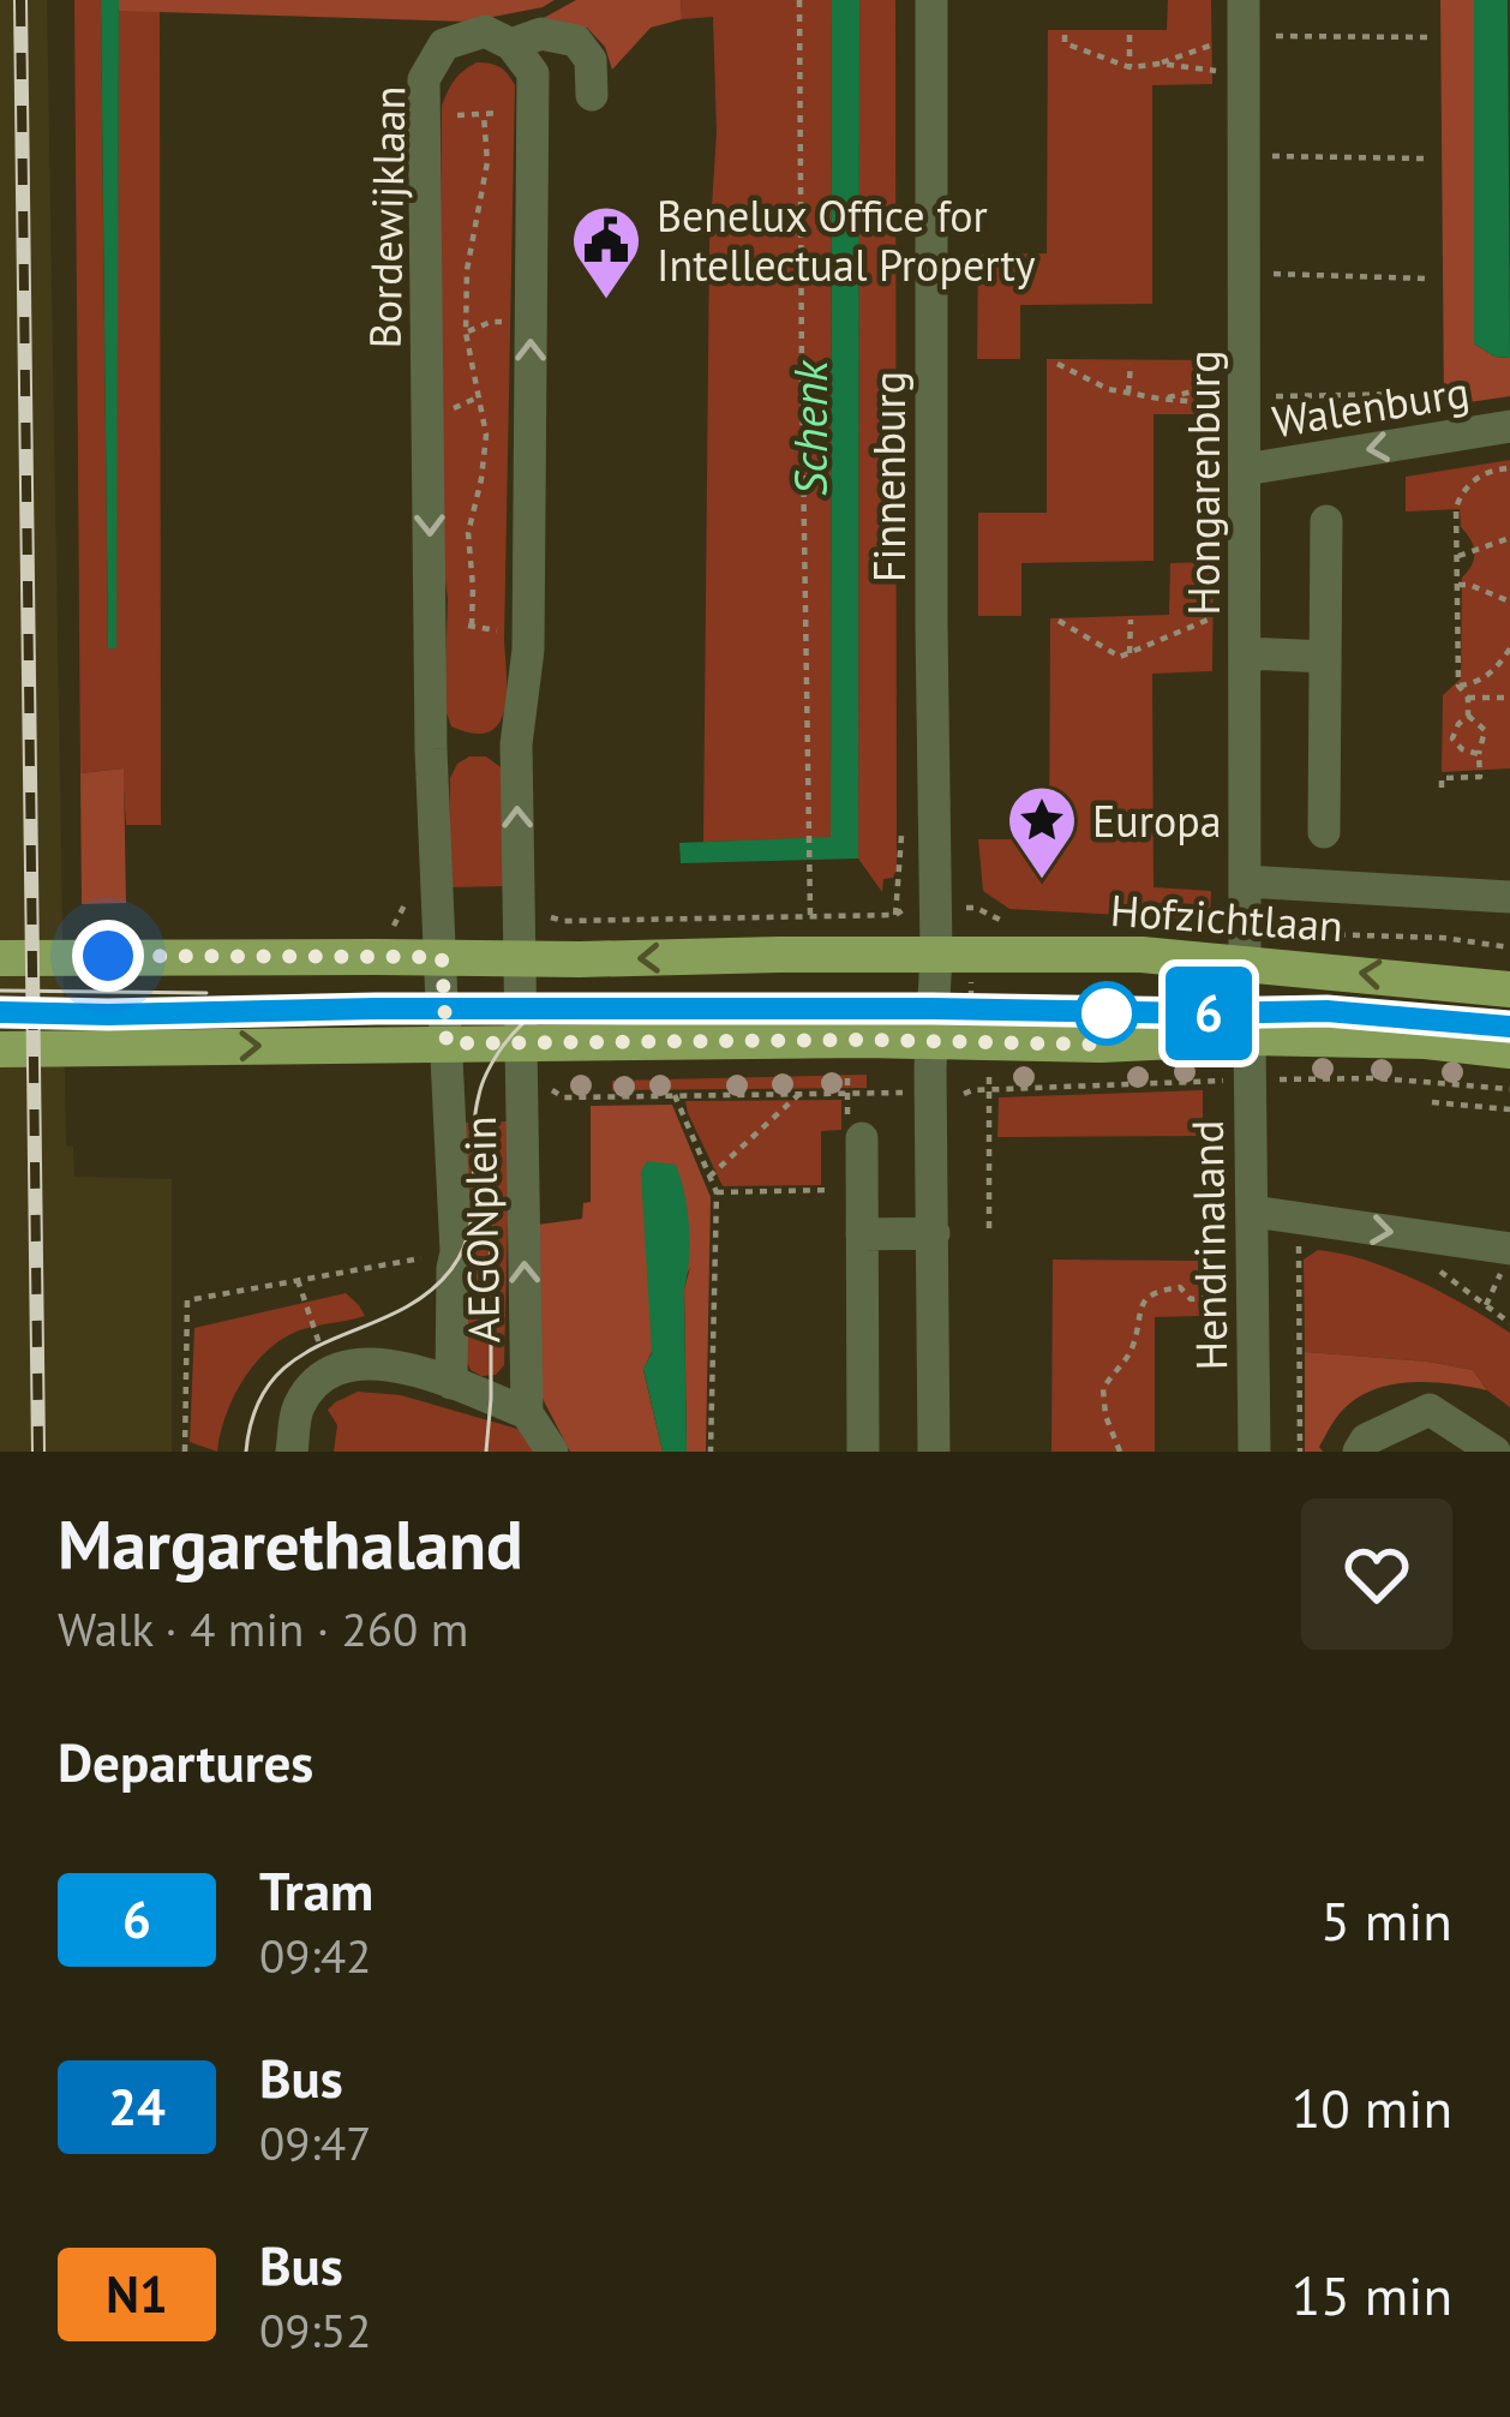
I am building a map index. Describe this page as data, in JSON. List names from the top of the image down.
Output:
{
  "streets": {
    "main road": ["Hofzichtlaan"],
    "street": [
      "Bordewijklaan",
      "Walenburg",
      "Finnenburg",
      "Hongarenburg",
      "AEGONplein",
      "Hendrinaland"
    ]
  },
  "crossings": [
    ["Bordewijklaan", "Hofzichtlaan"],
    ["Walenburg", "Hongarenburg"],
    ["Finnenburg", "Hofzichtlaan"],
    ["Hongarenburg", "Hofzichtlaan"]
  ],
  "one_way": ["Walenburg"],
  "water": ["Schenk"],
  "places": {
    "public building": ["Benelux Office for Intellectual Property"],
    "place": ["Europa"]
  },
  "lines": ["tram line 6"],
  "page": {
    "on_map": "6",
    "heading": [
      ["Margarethaland", "Walk · 4 min · 260 m"],
      "Departures"
    ],
    "list": [
      {
        "mark": "6",
        "name": "Tram",
        "note": "09:42",
        "value": "5 min"
      },
      {
        "mark": "24",
        "name": "Bus",
        "note": "09:47",
        "value": "10 min"
      },
      {
        "mark": "N1",
        "name": "Bus",
        "note": "09:52",
        "value": "15 min"
      }
    ]
  }
}
